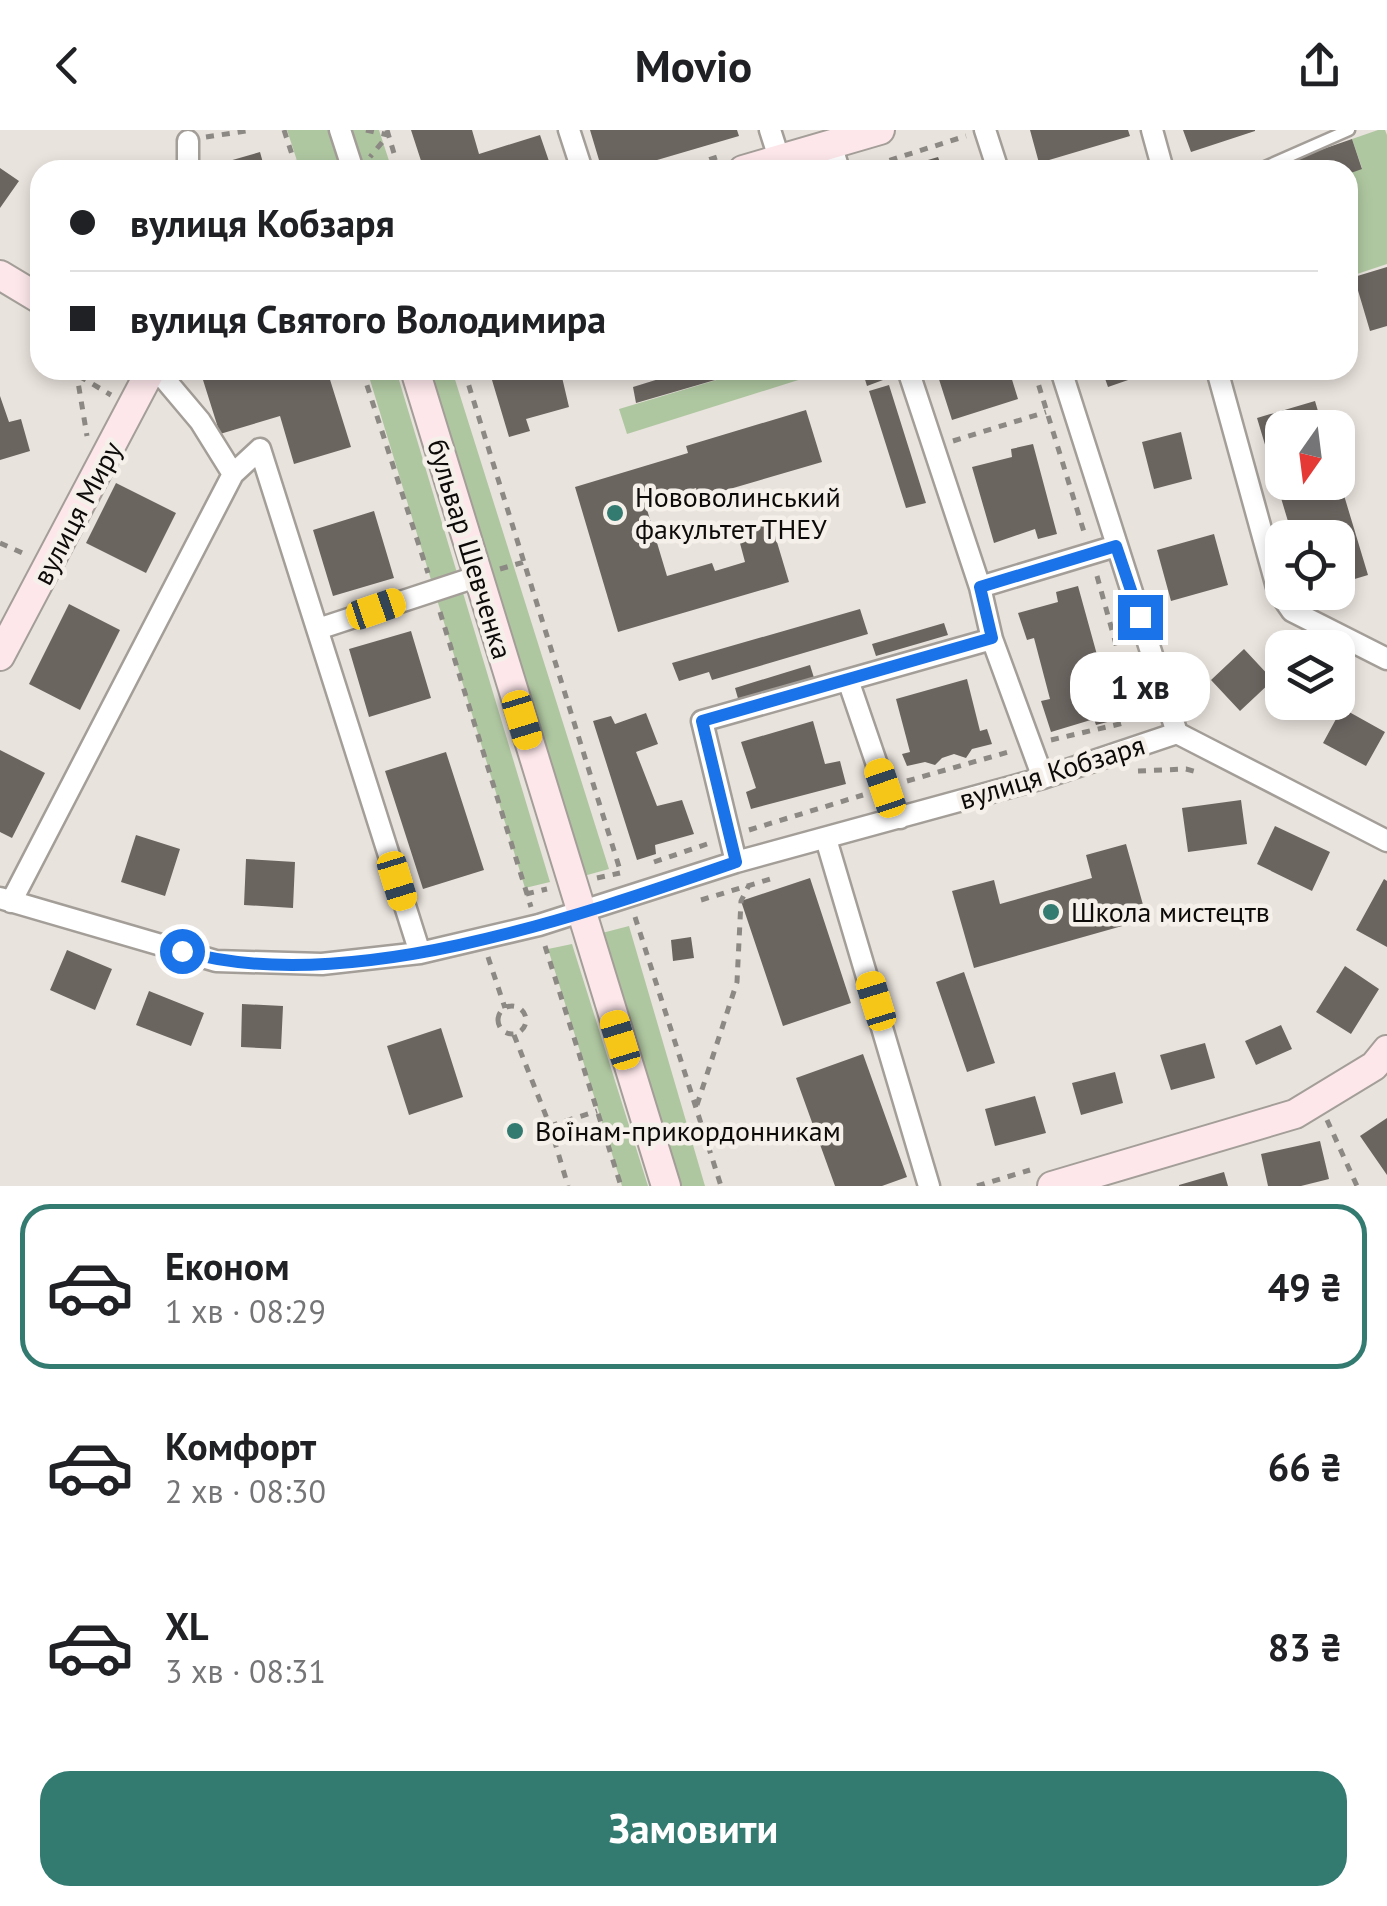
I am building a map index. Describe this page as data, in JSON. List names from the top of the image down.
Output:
{
  "streets": {
    "street": ["вулиця Миру", "бульвар Шевченка", "вулиця Кобзаря"]
  },
  "crossings": [
    ["бульвар Шевченка", "вулиця Кобзаря"]
  ],
  "places": ["Нововолинський факультет ТНЕУ", "Школа мистецтв", "Воїнам-прикордонникам"],
  "north": "bottom",
  "page": {
    "header": "Movio",
    "banner": ["вулиця Кобзаря", "вулиця Святого Володимира"],
    "bubble": "1 хв",
    "list": [
      {
        "name": "Економ",
        "note": "1 хв · 08:29",
        "value": "49 ₴"
      },
      {
        "name": "Комфорт",
        "note": "2 хв · 08:30",
        "value": "66 ₴"
      },
      {
        "name": "XL",
        "note": "3 хв · 08:31",
        "value": "83 ₴"
      }
    ],
    "buttons": "Замовити"
  }
}
